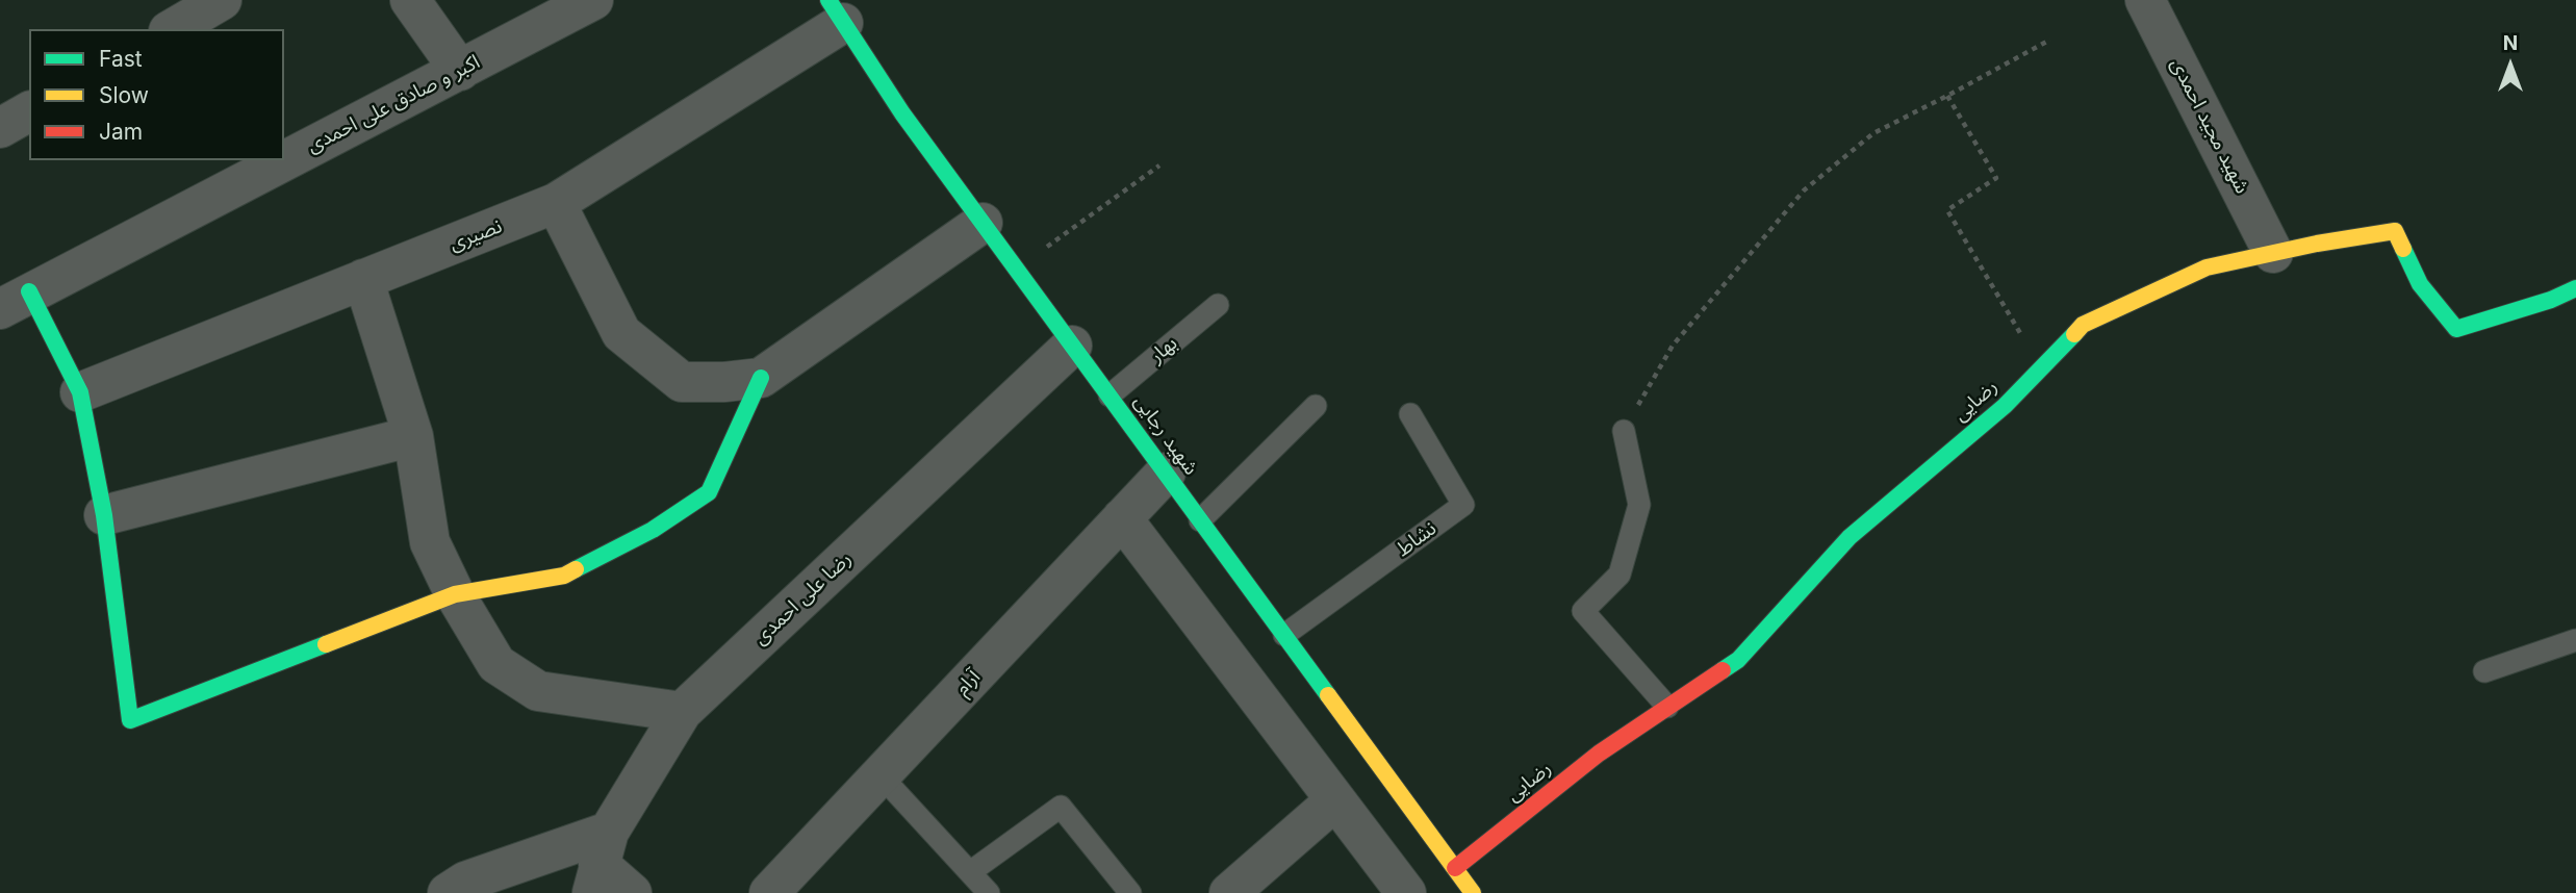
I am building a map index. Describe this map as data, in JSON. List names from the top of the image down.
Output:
{
  "streets": {
    "street": [
      "اکبر و صادق علی احمدی",
      "شهید مجید احمدی",
      "نصیری",
      "رضایی",
      "شهید رجایی",
      "رضا علی احمدی",
      "آرام"
    ],
    "lane": ["بهار", "نشاط"]
  },
  "crossings": [
    ["شهید مجید احمدی", "رضایی"],
    ["نصیری", "شهید رجایی"],
    ["بهار", "شهید رجایی"],
    ["رضایی", "شهید رجایی"],
    ["شهید رجایی", "نشاط"],
    ["شهید رجایی", "رضا علی احمدی"],
    ["شهید رجایی", "آرام"]
  ],
  "legend": ["Fast", "Slow", "Jam"],
  "north": "top"
}
